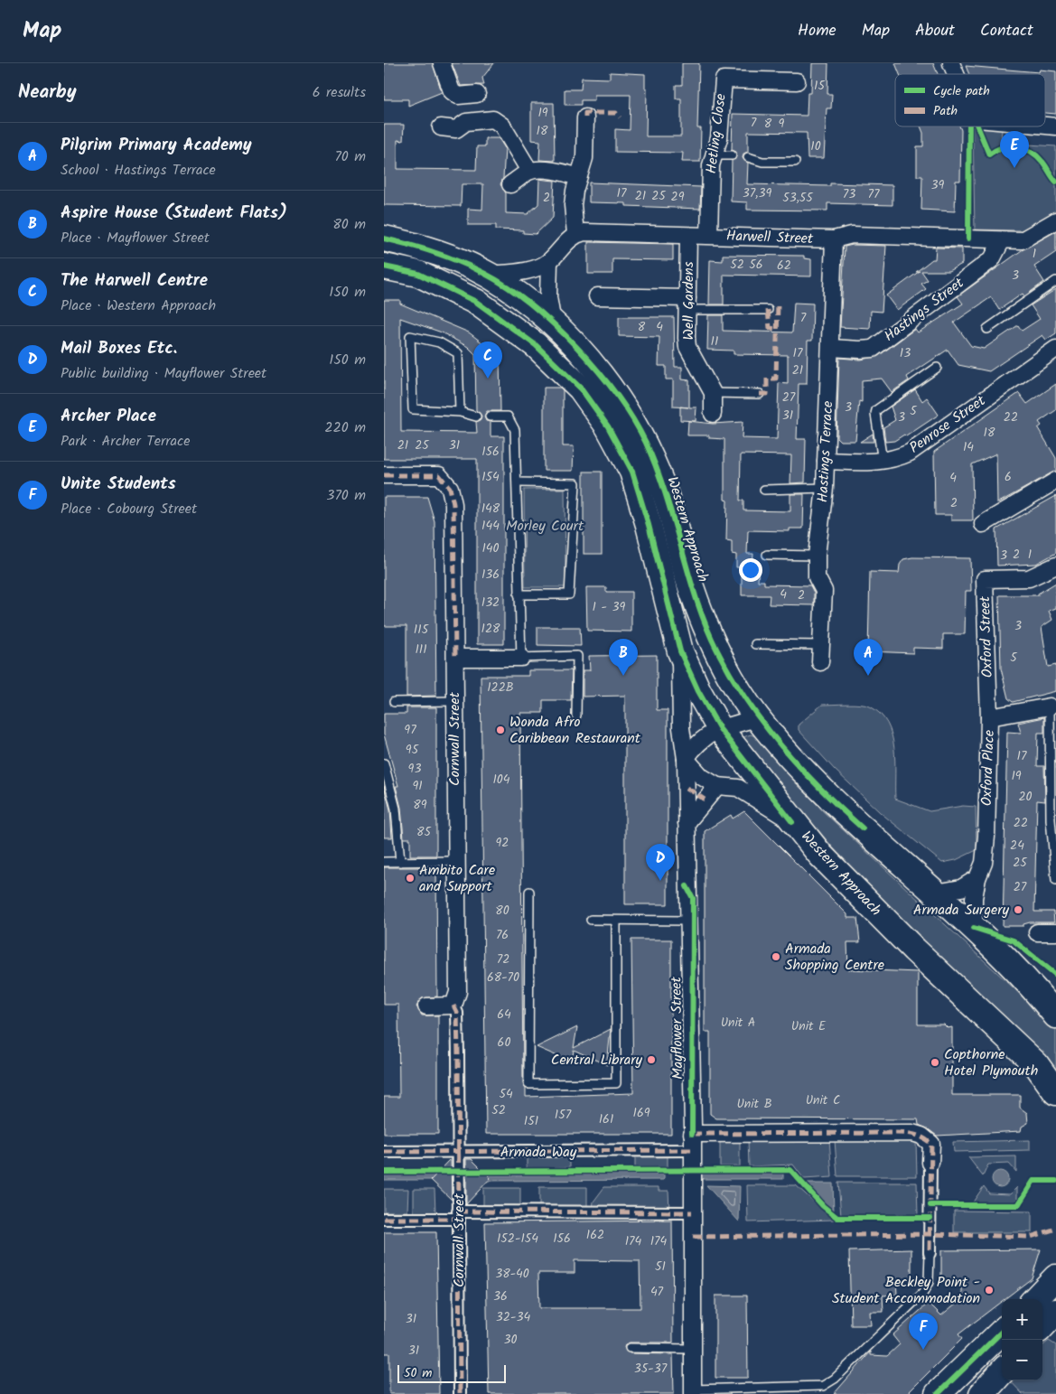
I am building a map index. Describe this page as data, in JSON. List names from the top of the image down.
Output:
{
  "streets": {
    "main road": ["Western Approach"],
    "street": [
      "Hetling Close",
      "Harwell Street",
      "Well Gardens",
      "Hastings Street",
      "Penrose Street",
      "Hastings Terrace",
      "Oxford Street",
      "Cornwall Street",
      "Oxford Place",
      "Mayflower Street",
      "Armada Way"
    ]
  },
  "crossings": [
    ["Hetling Close", "Harwell Street"],
    ["Harwell Street", "Well Gardens"],
    ["Harwell Street", "Hastings Street"],
    ["Harwell Street", "Hastings Terrace"],
    ["Hastings Street", "Hastings Terrace"],
    ["Penrose Street", "Hastings Terrace"],
    ["Western Approach", "Oxford Place"],
    ["Western Approach", "Mayflower Street"],
    ["Oxford Street", "Oxford Place"],
    ["Cornwall Street", "Armada Way"],
    ["Mayflower Street", "Armada Way"]
  ],
  "parks": ["Morley Court"],
  "places": [
    "Wonda Afro Caribbean Restaurant",
    "Ambito Care and Support",
    "Armada Surgery",
    "Armada Shopping Centre",
    "Central Library",
    "Copthorne Hotel Plymouth",
    "Beckley Point - Student Accommodation"
  ],
  "house_numbers": [
    "15",
    "19",
    "7",
    "8",
    "9",
    "18",
    "10",
    "39",
    "17",
    "37,39",
    "73",
    "77",
    "21",
    "25",
    "29",
    "2",
    "53,55",
    "1",
    "52",
    "56",
    "62",
    "3",
    "7",
    "8",
    "4",
    "11",
    "17",
    "13",
    "21",
    "27",
    "3",
    "5",
    "31",
    "3",
    "22",
    "18",
    "21",
    "25",
    "31",
    "14",
    "156",
    "154",
    "6",
    "4",
    "2",
    "148",
    "144",
    "140",
    "2",
    "1",
    "3",
    "136",
    "4",
    "2",
    "132",
    "1 - 39",
    "3",
    "128",
    "115",
    "111",
    "5",
    "122B",
    "97",
    "95",
    "17",
    "93",
    "19",
    "104",
    "91",
    "20",
    "89",
    "22",
    "85",
    "92",
    "24",
    "25",
    "27",
    "80",
    "76",
    "72",
    "68-70",
    "64",
    "Unit A",
    "Unit E",
    "60",
    "54",
    "Unit C",
    "Unit B",
    "52",
    "169",
    "157",
    "161",
    "151",
    "162",
    "152-154",
    "156",
    "174",
    "174",
    "51",
    "38-40",
    "47",
    "36",
    "32-34",
    "31",
    "30",
    "31",
    "35-37"
  ],
  "legend": ["Cycle path", "Path"],
  "scale_bar": "50 m",
  "page": {
    "header": "Map",
    "nav": [
      "Home",
      "Map",
      "About",
      "Contact"
    ],
    "heading": ["Nearby", "6 results"],
    "list": [
      {
        "mark": "A",
        "name": "Pilgrim Primary Academy",
        "note": "School · Hastings Terrace",
        "value": "70 m"
      },
      {
        "mark": "B",
        "name": "Aspire House (Student Flats)",
        "note": "Place · Mayflower Street",
        "value": "80 m"
      },
      {
        "mark": "C",
        "name": "The Harwell Centre",
        "note": "Place · Western Approach",
        "value": "150 m"
      },
      {
        "mark": "D",
        "name": "Mail Boxes Etc.",
        "note": "Public building · Mayflower Street",
        "value": "150 m"
      },
      {
        "mark": "E",
        "name": "Archer Place",
        "note": "Park · Archer Terrace",
        "value": "220 m"
      },
      {
        "mark": "F",
        "name": "Unite Students",
        "note": "Place · Cobourg Street",
        "value": "370 m"
      }
    ],
    "pins": [
      "E",
      "C",
      "A",
      "B",
      "D",
      "F"
    ],
    "map_buttons": ["+", "−"],
    "scale": "50 m"
  }
}
